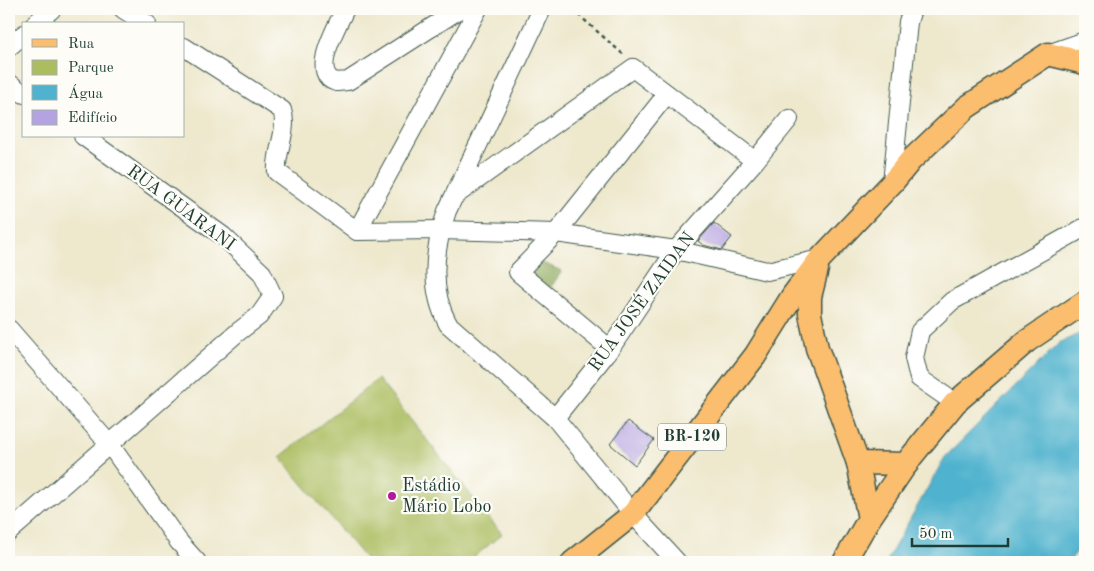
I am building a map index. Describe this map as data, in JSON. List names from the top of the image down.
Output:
{
  "streets": {
    "main road": ["BR-120"],
    "street": ["RUA GUARANI", "RUA JOSÉ ZAIDAN"]
  },
  "places": ["Estádio Mário Lobo"],
  "legend": [
    "Rua",
    "Parque",
    "Água",
    "Edifício"
  ],
  "scale_bar": "50 m"
}
